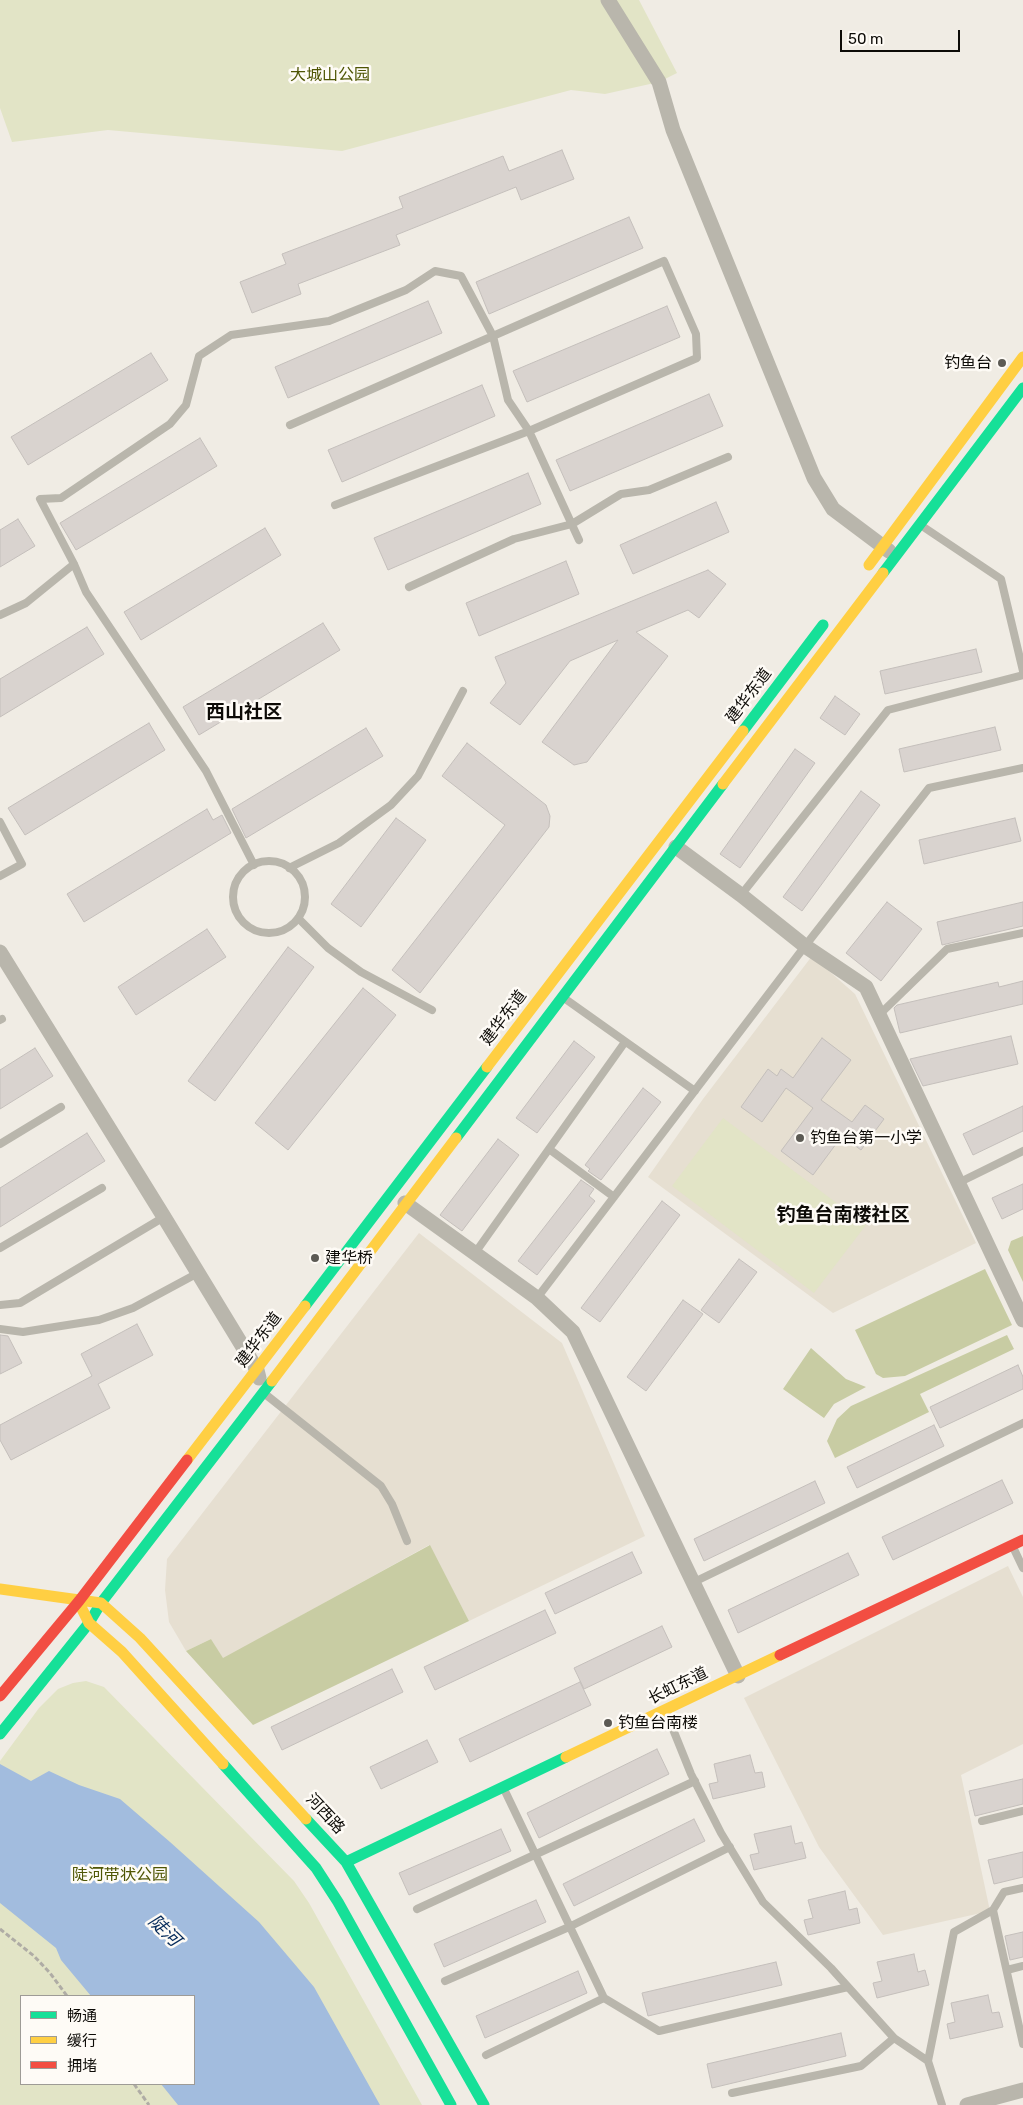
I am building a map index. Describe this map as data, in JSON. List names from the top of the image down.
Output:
{
  "streets": {
    "main road": ["建华东道", "长虹东道", "河西路"]
  },
  "crossings": [
    ["建华东道", "河西路"],
    ["长虹东道", "河西路"]
  ],
  "districts": ["西山社区", "钓鱼台南楼社区"],
  "water": ["陡河"],
  "parks": ["大城山公园", "陡河带状公园"],
  "places": [
    "钓鱼台",
    "钓鱼台第一小学",
    "建华桥",
    "钓鱼台南楼"
  ],
  "legend": ["畅通", "缓行", "拥堵"],
  "scale_bar": "50 m"
}
